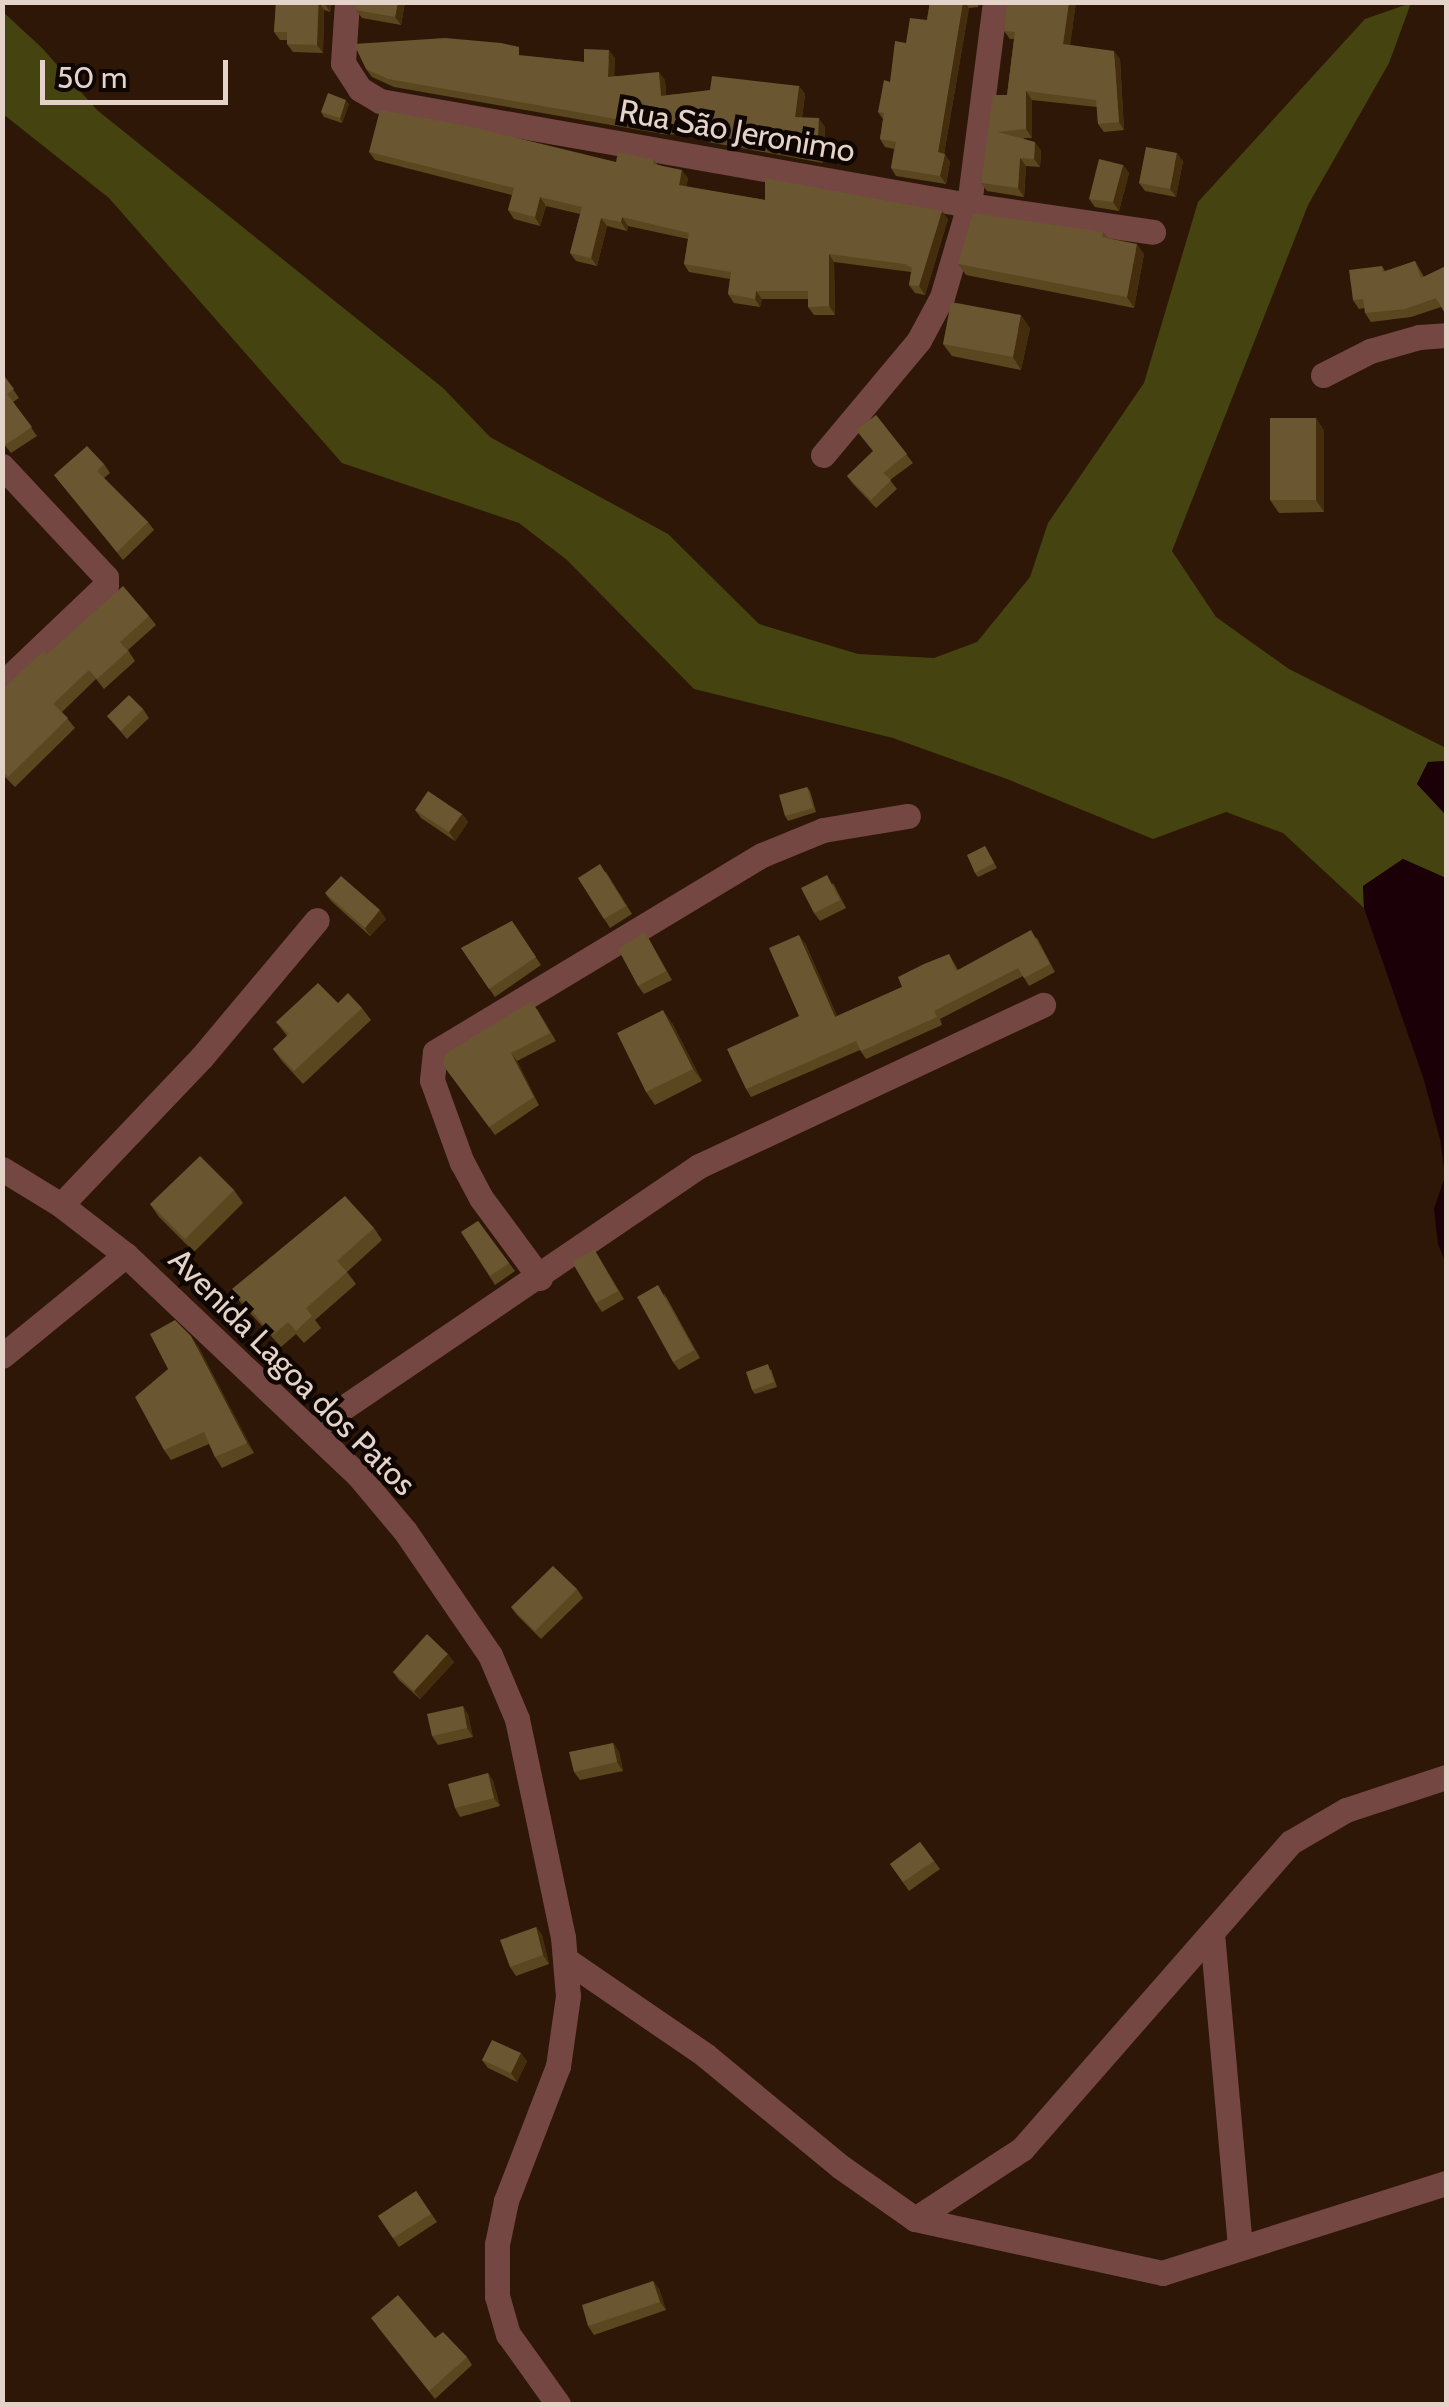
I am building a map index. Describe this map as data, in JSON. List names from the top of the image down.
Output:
{
  "streets": {
    "street": ["Rua São Jeronimo", "Avenida Lagoa dos Patos"]
  },
  "scale_bar": "50 m"
}
